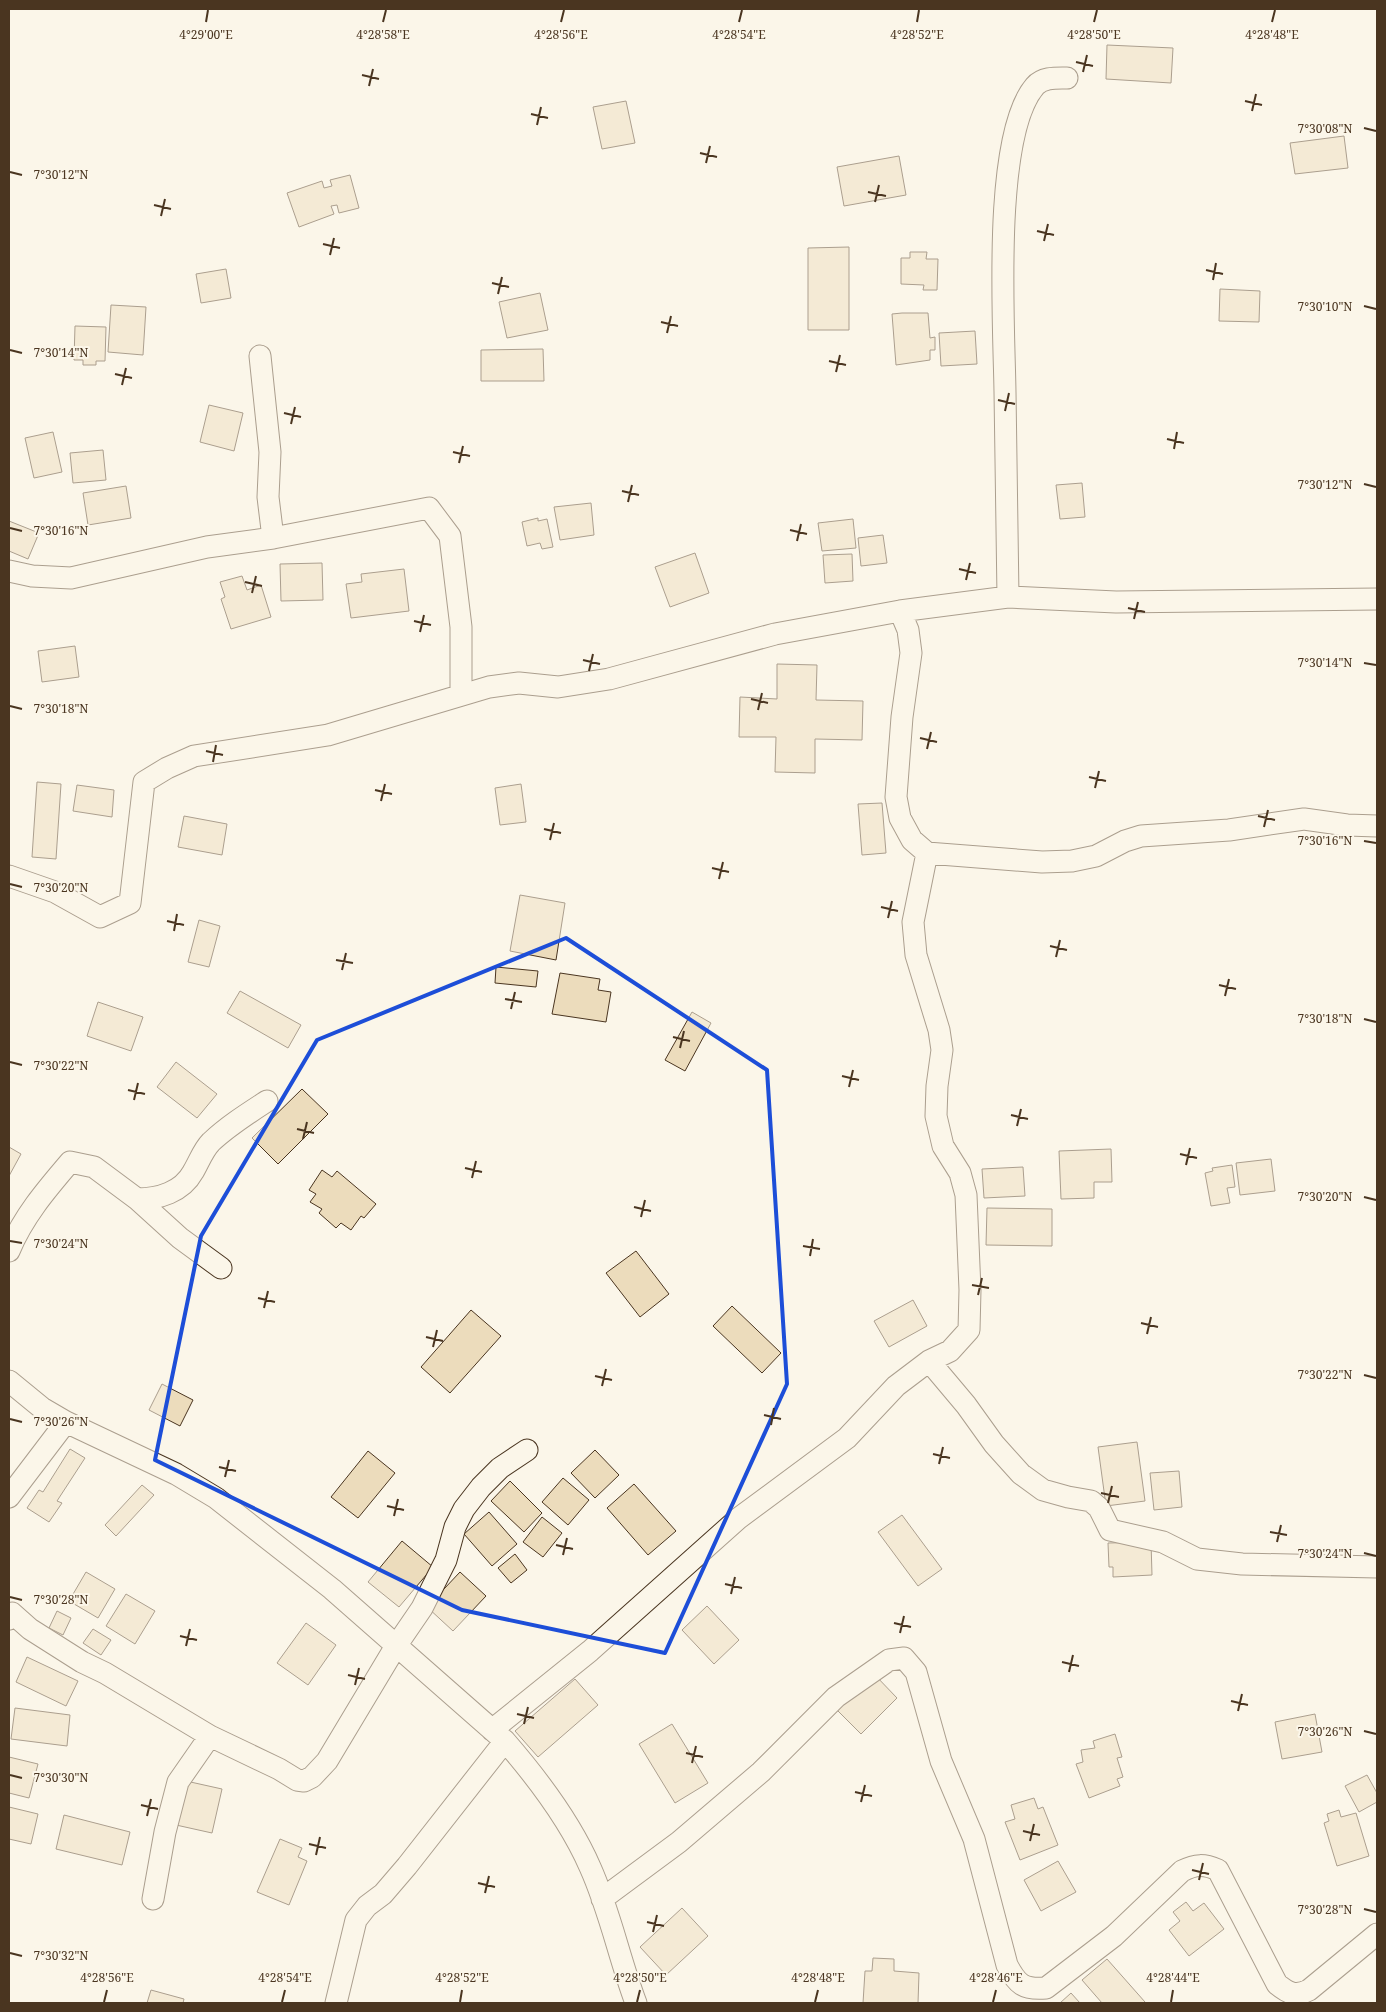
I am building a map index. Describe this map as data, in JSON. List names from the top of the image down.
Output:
{
  "coordinates": [
    "4°28'58\"E",
    "4°28'56\"E",
    "4°28'54\"E",
    "4°28'52\"E",
    "4°28'50\"E",
    "4°28'48\"E",
    "4°29'00\"E",
    "7°30'08\"N",
    "7°30'12\"N",
    "7°30'10\"N",
    "7°30'14\"N",
    "7°30'16\"N",
    "7°30'18\"N",
    "7°30'20\"N",
    "7°30'22\"N",
    "7°30'24\"N",
    "7°30'26\"N",
    "7°30'28\"N",
    "7°30'30\"N",
    "7°30'32\"N",
    "4°28'46\"E",
    "4°28'44\"E"
  ]
}
